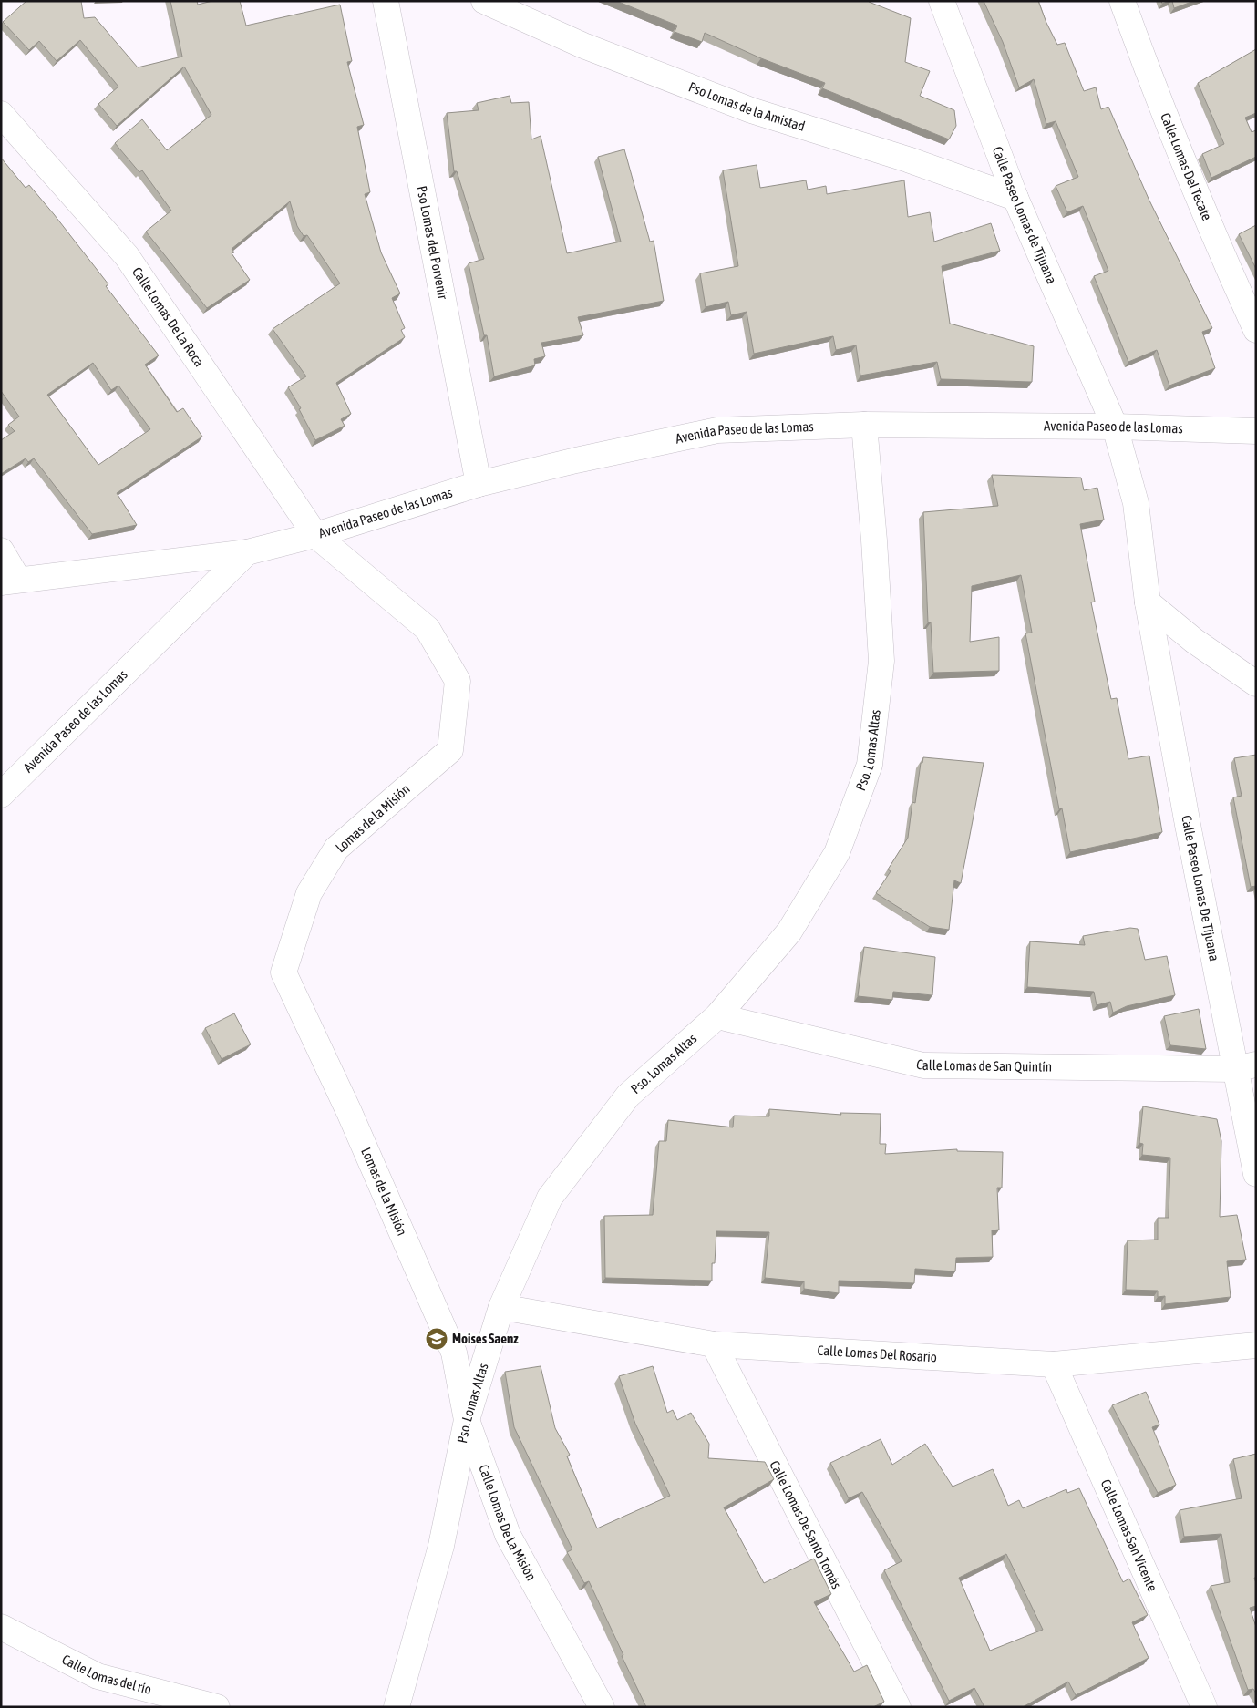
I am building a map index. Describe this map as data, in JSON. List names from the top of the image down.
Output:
{
  "streets": {
    "street": [
      "Pso Lomas de la Amistad",
      "Calle Lomas Del Tecate",
      "Calle Paseo Lomas de Tijuana",
      "Pso Lomas del Porvenir",
      "Calle Lomas De La Roca",
      "Avenida Paseo de las Lomas",
      "Pso. Lomas Altas",
      "Lomas de la Misión",
      "Calle Paseo Lomas De Tijuana",
      "Calle Lomas de San Quintín",
      "Calle Lomas Del Rosario",
      "Calle Lomas De La Misión",
      "Calle Lomas De Santo Tomás",
      "Calle Lomas San Vicente",
      "Calle Lomas del río"
    ]
  },
  "crossings": [
    ["Pso Lomas de la Amistad", "Calle Paseo Lomas de Tijuana"],
    ["Calle Paseo Lomas de Tijuana", "Avenida Paseo de las Lomas"],
    ["Calle Paseo Lomas de Tijuana", "Calle Paseo Lomas De Tijuana"],
    ["Pso Lomas del Porvenir", "Avenida Paseo de las Lomas"],
    ["Calle Lomas De La Roca", "Avenida Paseo de las Lomas"],
    ["Calle Lomas De La Roca", "Lomas de la Misión"],
    ["Avenida Paseo de las Lomas", "Pso. Lomas Altas"],
    ["Avenida Paseo de las Lomas", "Lomas de la Misión"],
    ["Avenida Paseo de las Lomas", "Calle Paseo Lomas De Tijuana"],
    ["Pso. Lomas Altas", "Calle Lomas de San Quintín"],
    ["Pso. Lomas Altas", "Calle Lomas Del Rosario"],
    ["Pso. Lomas Altas", "Calle Lomas De La Misión"],
    ["Lomas de la Misión", "Calle Lomas De La Misión"],
    ["Calle Paseo Lomas De Tijuana", "Calle Lomas de San Quintín"],
    ["Calle Lomas Del Rosario", "Calle Lomas De Santo Tomás"],
    ["Calle Lomas Del Rosario", "Calle Lomas San Vicente"]
  ],
  "places": {
    "school or university": ["Moises Saenz"]
  }
}
